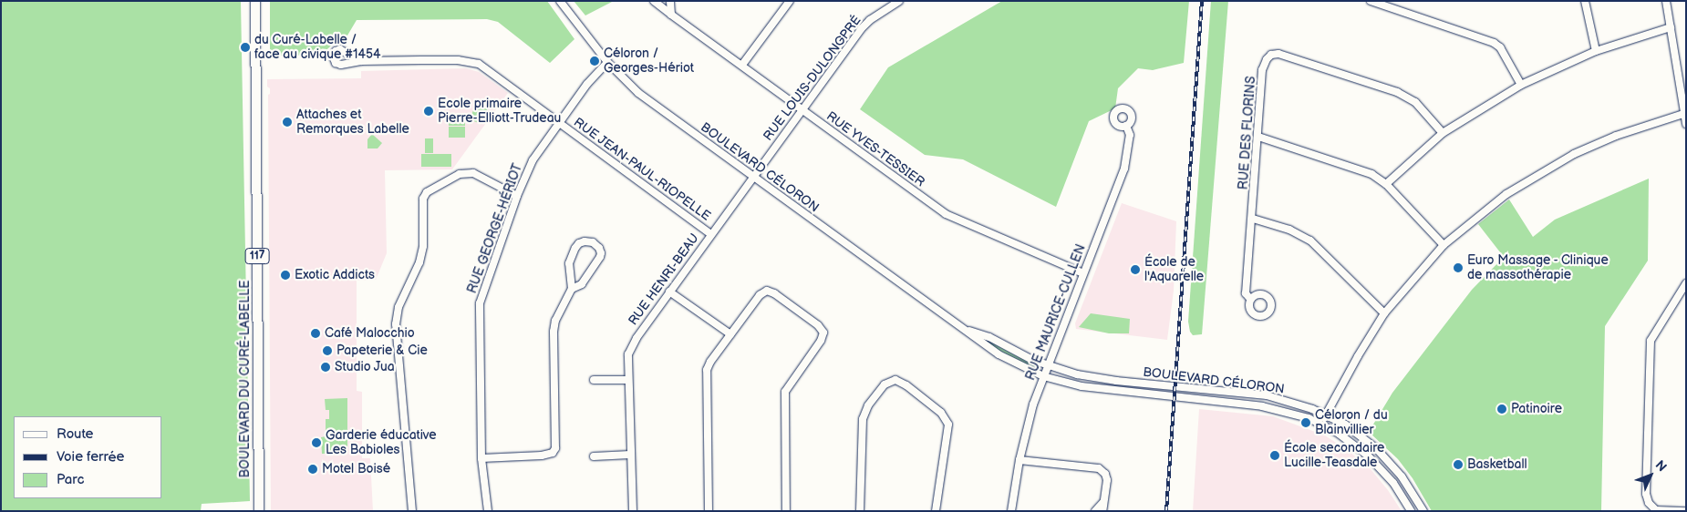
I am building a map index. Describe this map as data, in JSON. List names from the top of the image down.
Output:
{
  "streets": {
    "main road": ["117", "BOULEVARD DU CURÉ-LABELLE"],
    "street": [
      "RUE LOUIS-DULONGPRÉ",
      "RUE DES FLORINS",
      "RUE YVES-TESSIER",
      "BOULEVARD CÉLORON",
      "RUE JEAN-PAUL-RIOPELLE",
      "RUE GEORGE-HÉRIOT",
      "RUE HENRI-BEAU",
      "RUE MAURICE-CULLEN"
    ]
  },
  "crossings": [
    ["RUE LOUIS-DULONGPRÉ", "RUE YVES-TESSIER"],
    ["RUE LOUIS-DULONGPRÉ", "BOULEVARD CÉLORON"],
    ["RUE LOUIS-DULONGPRÉ", "RUE HENRI-BEAU"],
    ["RUE YVES-TESSIER", "RUE MAURICE-CULLEN"],
    ["BOULEVARD CÉLORON", "RUE GEORGE-HÉRIOT"],
    ["BOULEVARD CÉLORON", "RUE HENRI-BEAU"],
    ["BOULEVARD CÉLORON", "RUE MAURICE-CULLEN"],
    ["RUE JEAN-PAUL-RIOPELLE", "RUE GEORGE-HÉRIOT"],
    ["RUE JEAN-PAUL-RIOPELLE", "RUE HENRI-BEAU"]
  ],
  "places": [
    "du Curé-Labelle / face au civique #1454",
    "Céloron / Georges-Hériot",
    "Ecole primaire Pierre-Elliott-Trudeau",
    "Attaches et Remorques Labelle",
    "Euro Massage - Clinique de massothérapie",
    "École de l'Aquarelle",
    "Exotic Addicts",
    "Café Malocchio",
    "Papeterie & Cie",
    "Studio Jua",
    "Patinoire",
    "Céloron / du Blainvillier",
    "Garderie éducative Les Babioles",
    "École secondaire Lucille-Teasdale",
    "Basketball",
    "Motel Boisé"
  ],
  "legend": ["Route", "Voie ferrée", "Parc"],
  "north": "top right"
}
